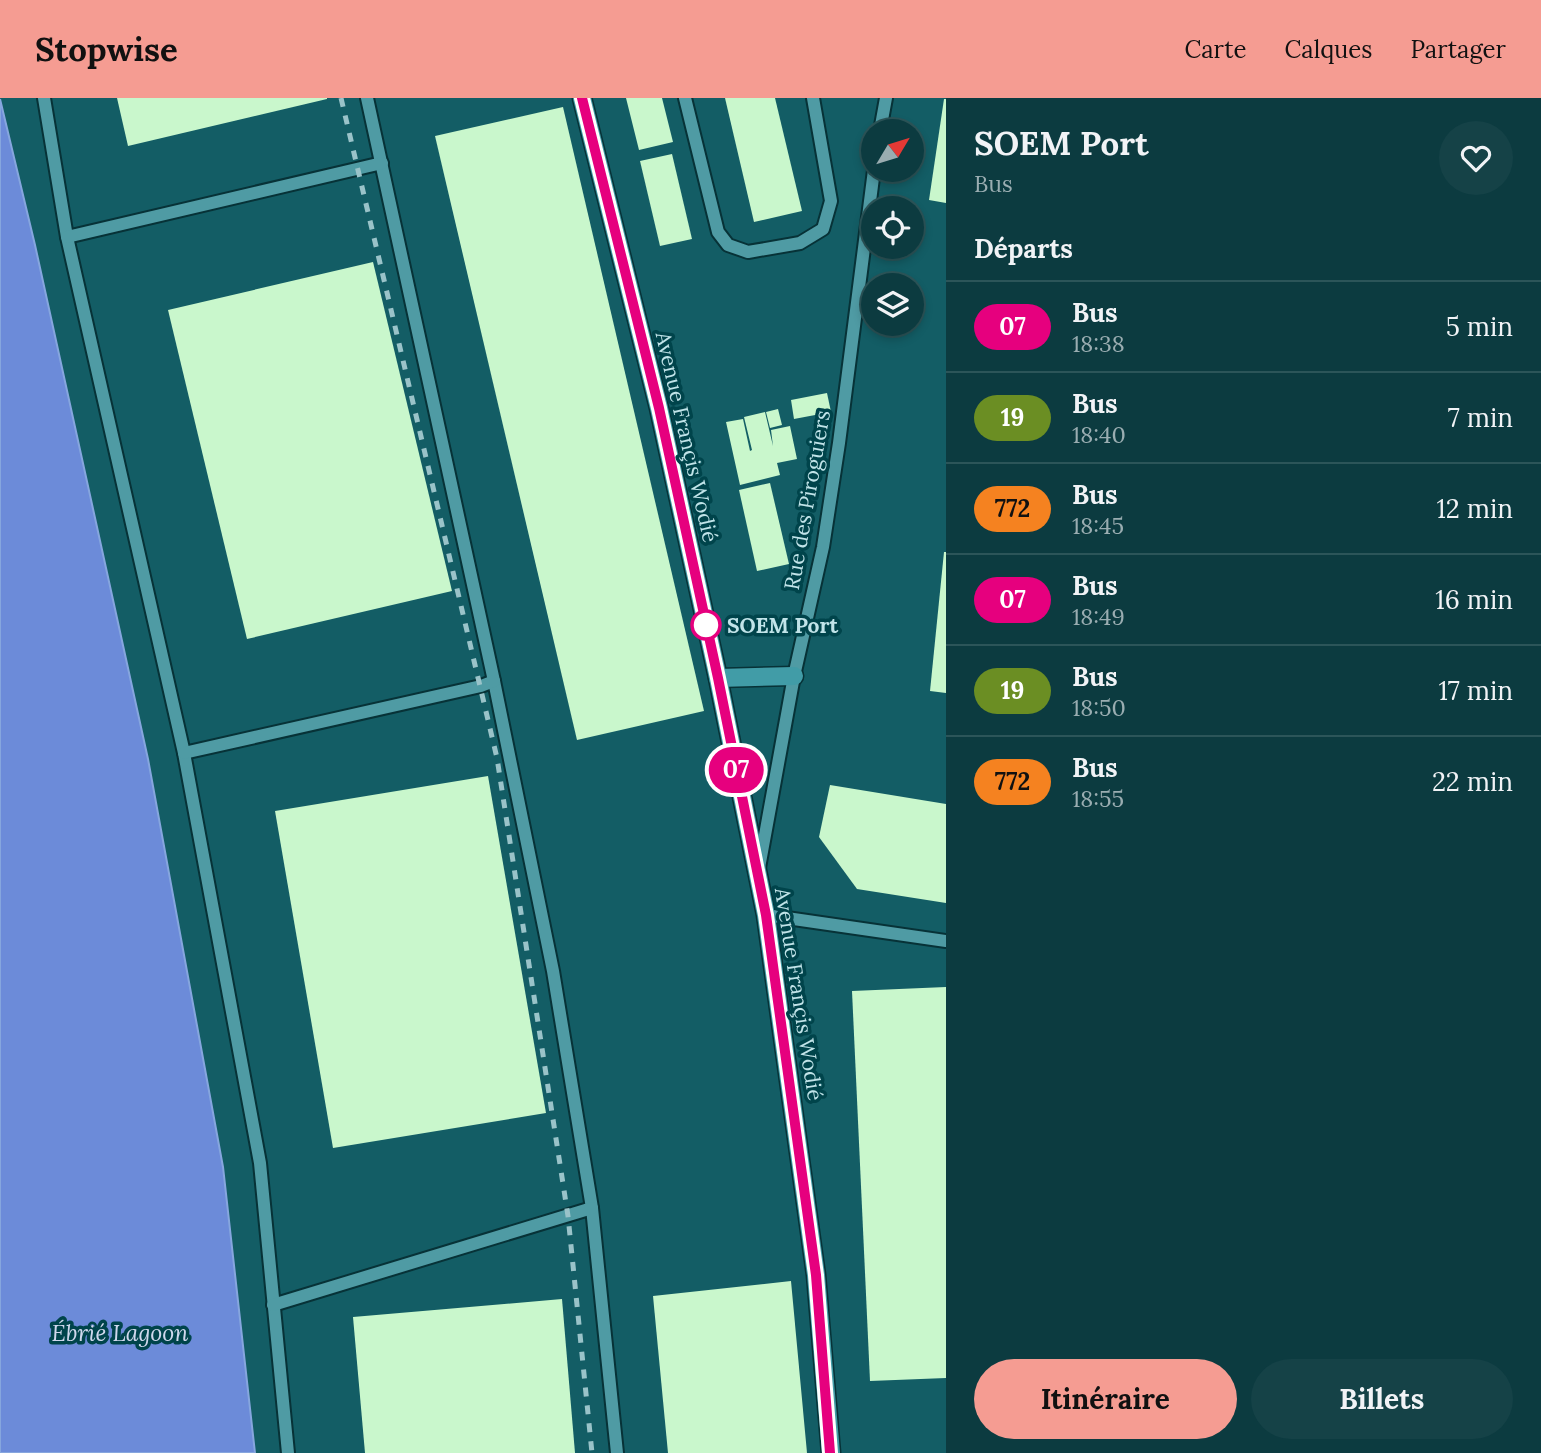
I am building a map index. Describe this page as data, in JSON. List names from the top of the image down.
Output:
{
  "streets": {
    "main road": ["Avenue Françis Wodié"],
    "street": ["Rue des Piroguiers"]
  },
  "crossings": [
    ["Avenue Françis Wodié", "Rue des Piroguiers"]
  ],
  "water": ["Ébrié Lagoon"],
  "places": ["SOEM Port"],
  "lines": ["bus line 07"],
  "north": "top right",
  "page": {
    "header": "Stopwise",
    "nav": ["Carte", "Calques", "Partager"],
    "on_map": "07",
    "heading": [
      ["SOEM Port", "Bus"],
      "Départs"
    ],
    "list": [
      {
        "mark": "07",
        "name": "Bus",
        "note": "18:38",
        "value": "5 min"
      },
      {
        "mark": "19",
        "name": "Bus",
        "note": "18:40",
        "value": "7 min"
      },
      {
        "mark": "772",
        "name": "Bus",
        "note": "18:45",
        "value": "12 min"
      },
      {
        "mark": "07",
        "name": "Bus",
        "note": "18:49",
        "value": "16 min"
      },
      {
        "mark": "19",
        "name": "Bus",
        "note": "18:50",
        "value": "17 min"
      },
      {
        "mark": "772",
        "name": "Bus",
        "note": "18:55",
        "value": "22 min"
      }
    ],
    "buttons": ["Itinéraire", "Billets"]
  }
}
